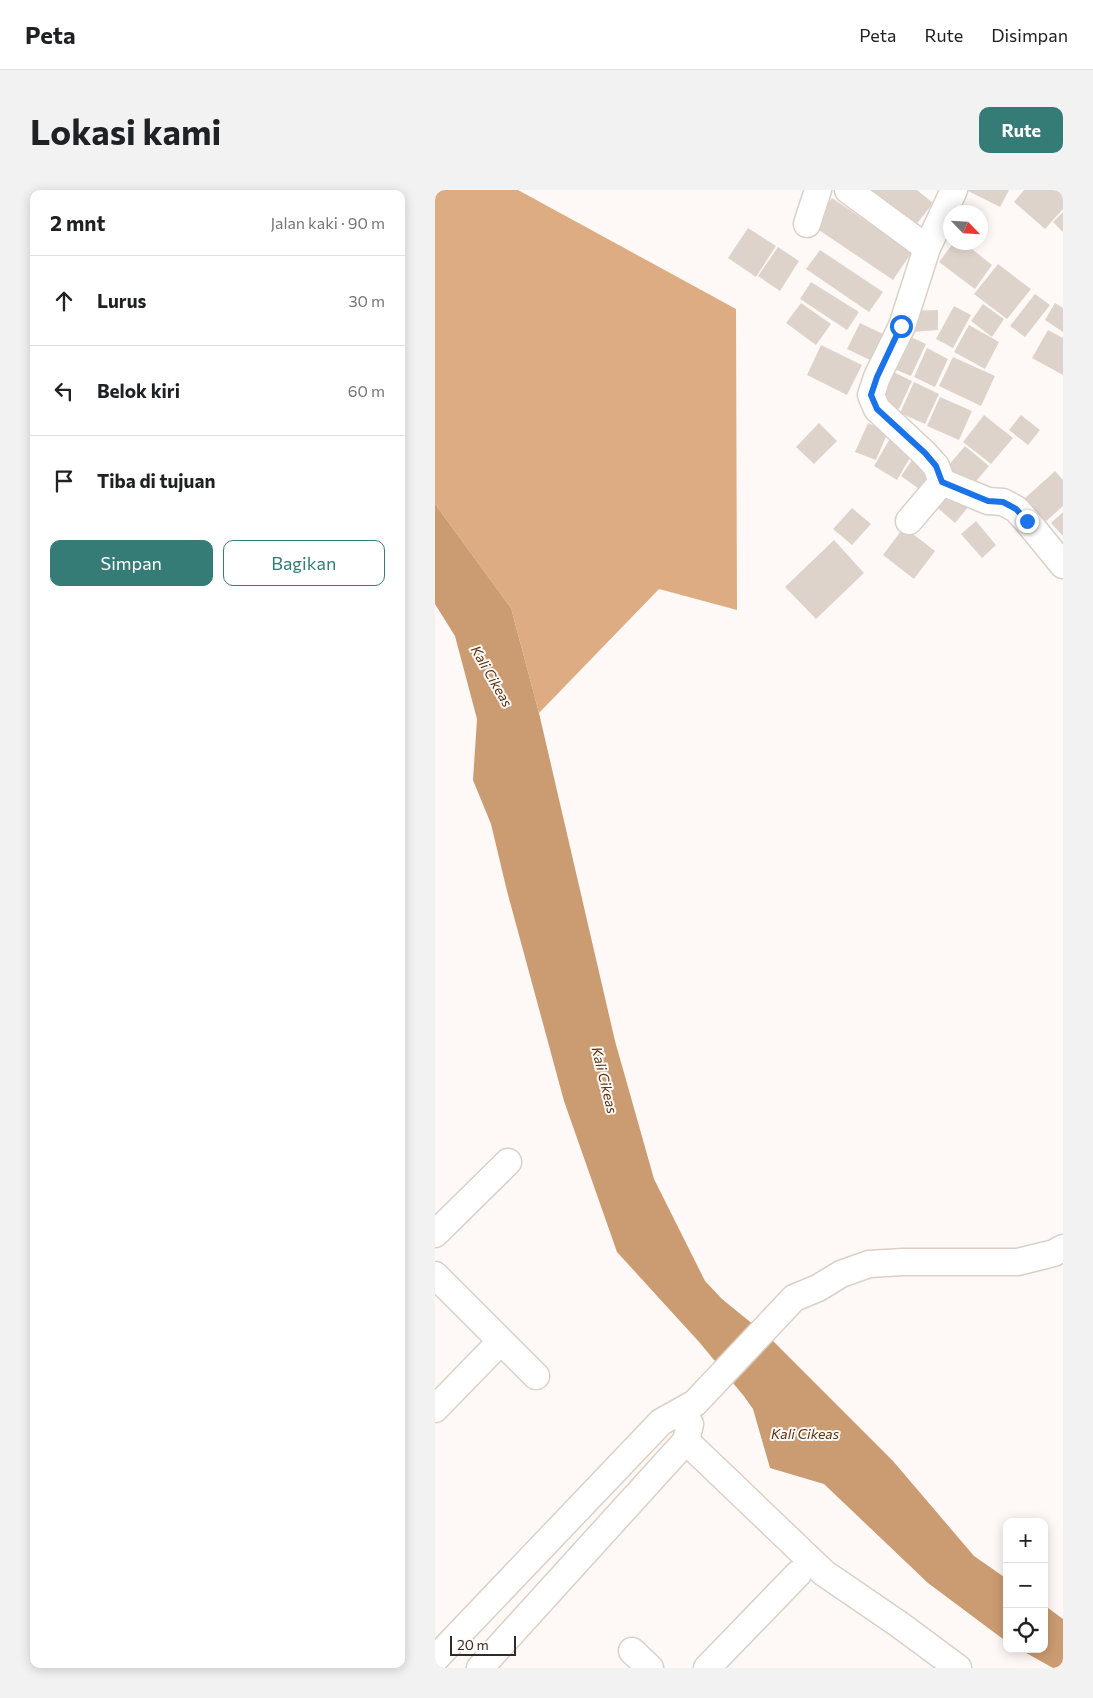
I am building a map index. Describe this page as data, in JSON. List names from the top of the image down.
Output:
{
  "water": ["Kali Cikeas"],
  "scale_bar": "20 m",
  "north": "bottom right",
  "page": {
    "header": "Peta",
    "nav": ["Peta", "Rute", "Disimpan"],
    "buttons": [
      "Rute",
      ["Simpan", "Bagikan"]
    ],
    "title": "Lokasi kami",
    "heading": ["2 mnt", "Jalan kaki · 90 m"],
    "list": [
      ["Lurus", "30 m"],
      ["Belok kiri", "60 m"],
      "Tiba di tujuan"
    ],
    "map_buttons": ["+", "−"],
    "scale": "20 m"
  }
}
